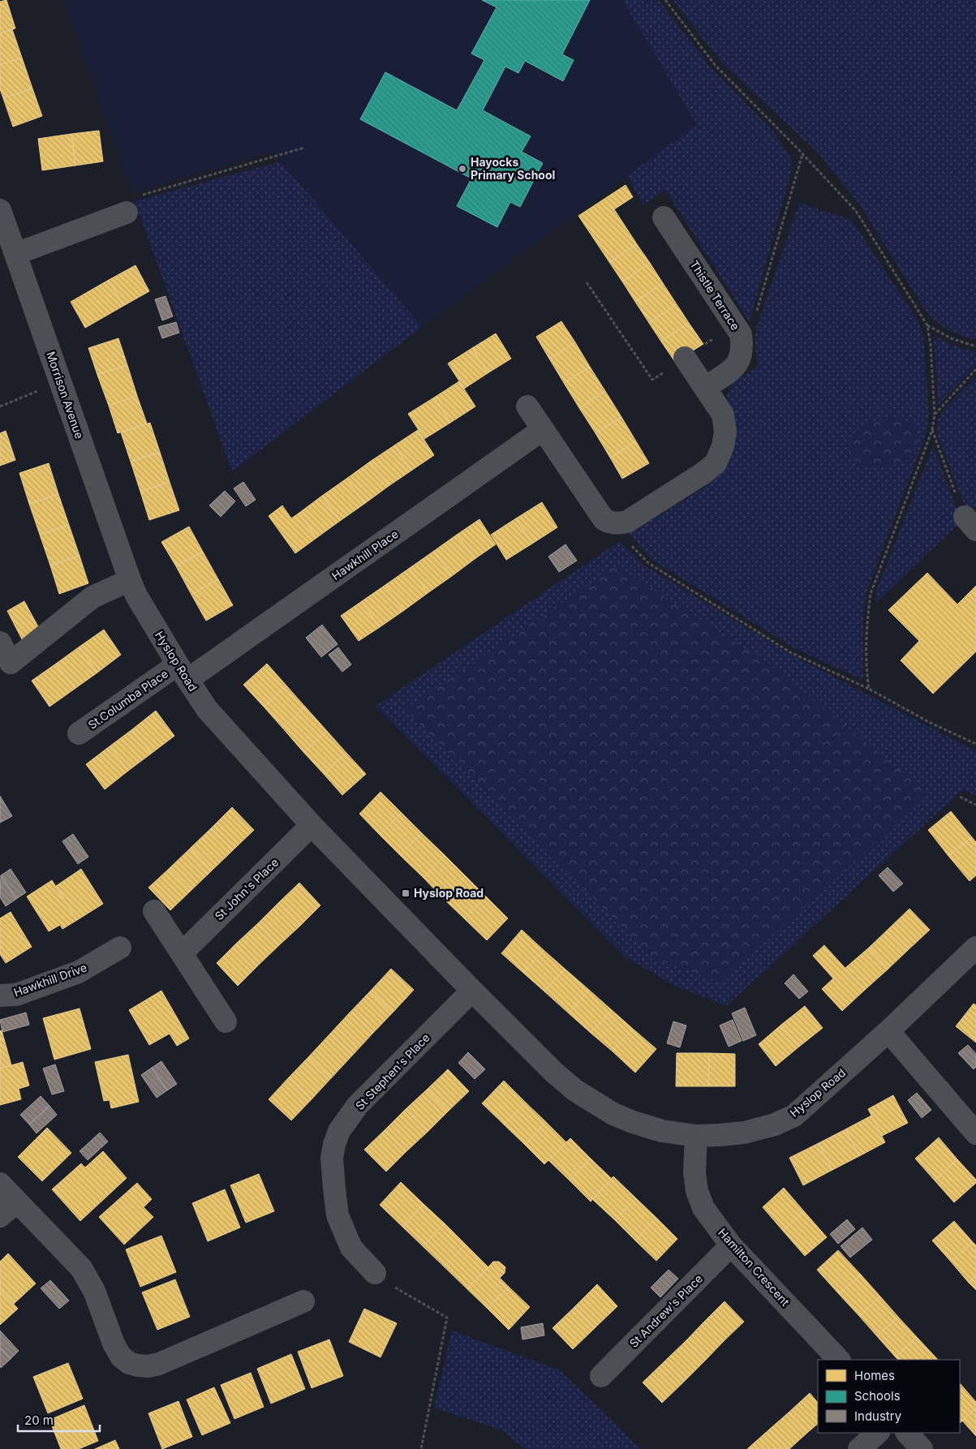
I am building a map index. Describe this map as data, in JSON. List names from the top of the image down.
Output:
{
  "streets": {
    "street": [
      "Thistle Terrace",
      "Morrison Avenue",
      "Hawkhill Place",
      "Hyslop Road",
      "St.Columba Place",
      "St John's Place",
      "Hawkhill Drive",
      "St Stephen's Place",
      "Hamilton Crescent",
      "St Andrew's Place"
    ]
  },
  "crossings": [
    ["Morrison Avenue", "Hyslop Road"],
    ["Hawkhill Place", "Hyslop Road"],
    ["Hawkhill Place", "St.Columba Place"],
    ["Hyslop Road", "St.Columba Place"],
    ["Hyslop Road", "St John's Place"],
    ["Hyslop Road", "St Stephen's Place"],
    ["Hyslop Road", "Hamilton Crescent"],
    ["Hamilton Crescent", "St Andrew's Place"]
  ],
  "places": {
    "other": ["Hayocks Primary School"],
    "transit": ["Hyslop Road"]
  },
  "legend": ["Homes", "Schools", "Industry"],
  "scale_bar": "20 m"
}
